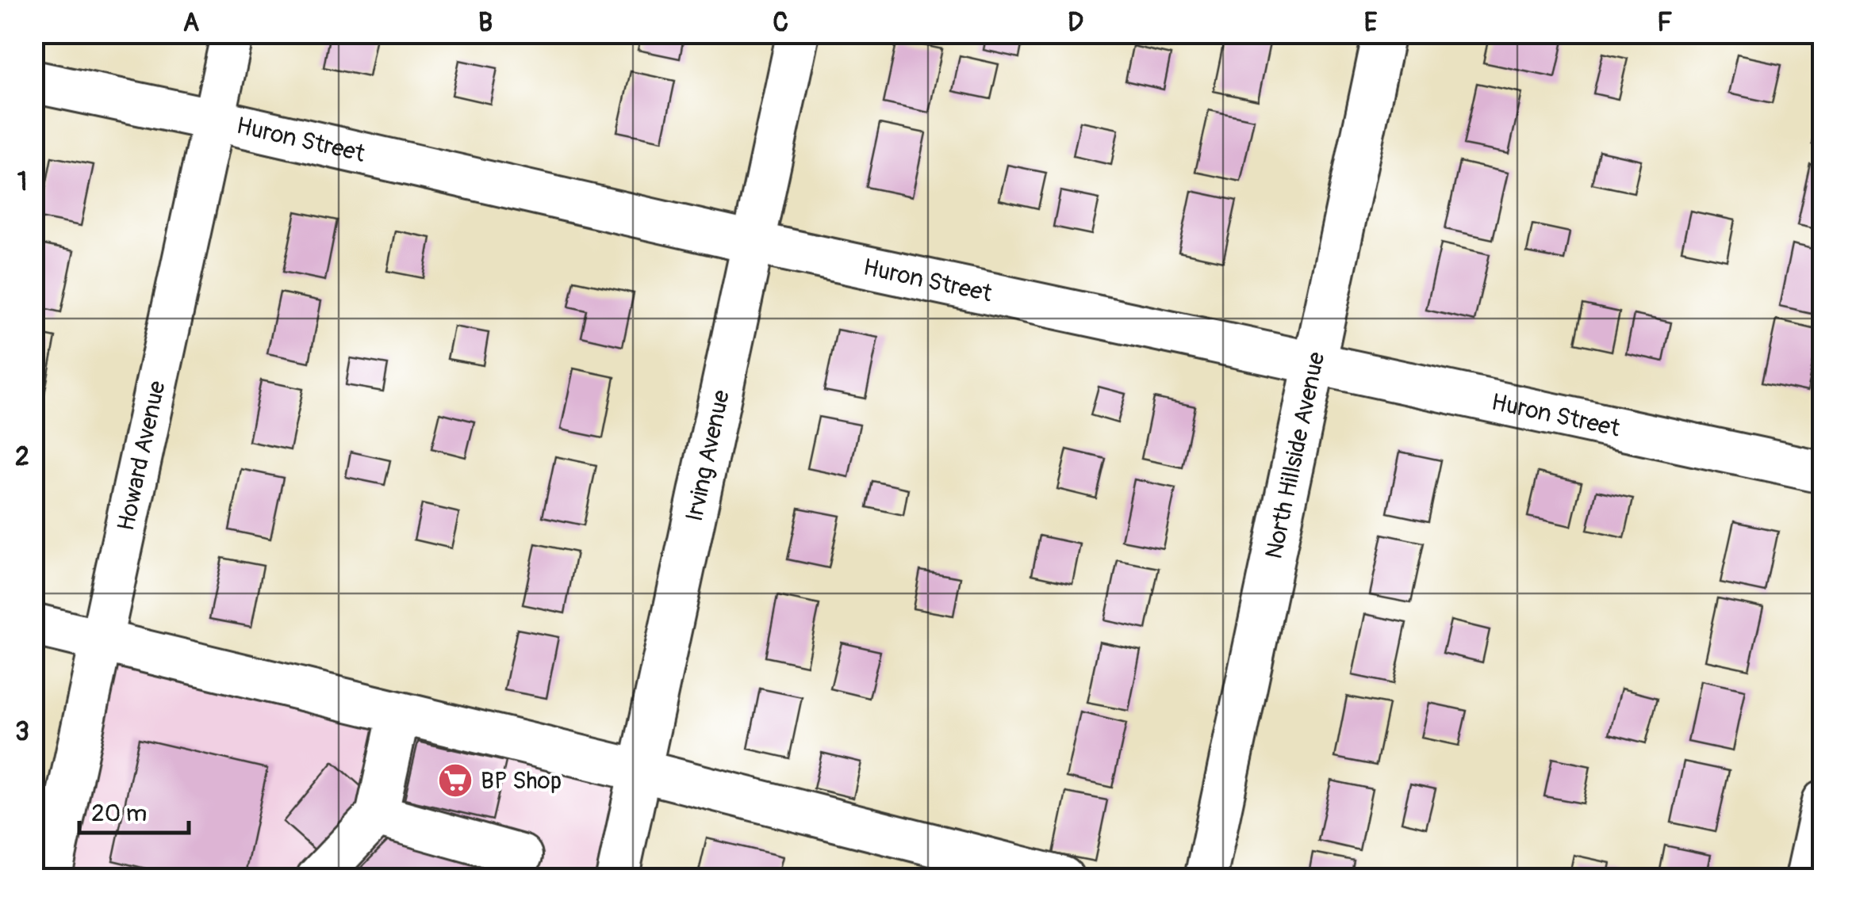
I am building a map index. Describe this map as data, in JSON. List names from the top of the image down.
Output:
{
  "streets": {
    "street": [
      "Huron Street",
      "Howard Avenue",
      "Irving Avenue",
      "North Hillside Avenue"
    ]
  },
  "crossings": [
    ["Huron Street", "Howard Avenue"],
    ["Huron Street", "Irving Avenue"],
    ["Huron Street", "North Hillside Avenue"]
  ],
  "places": {
    "supermarket": ["BP Shop"]
  },
  "scale_bar": "20 m",
  "grid": {
    "columns": [
      "A",
      "B",
      "C",
      "D",
      "E",
      "F"
    ],
    "rows": ["1", "2", "3"]
  }
}
